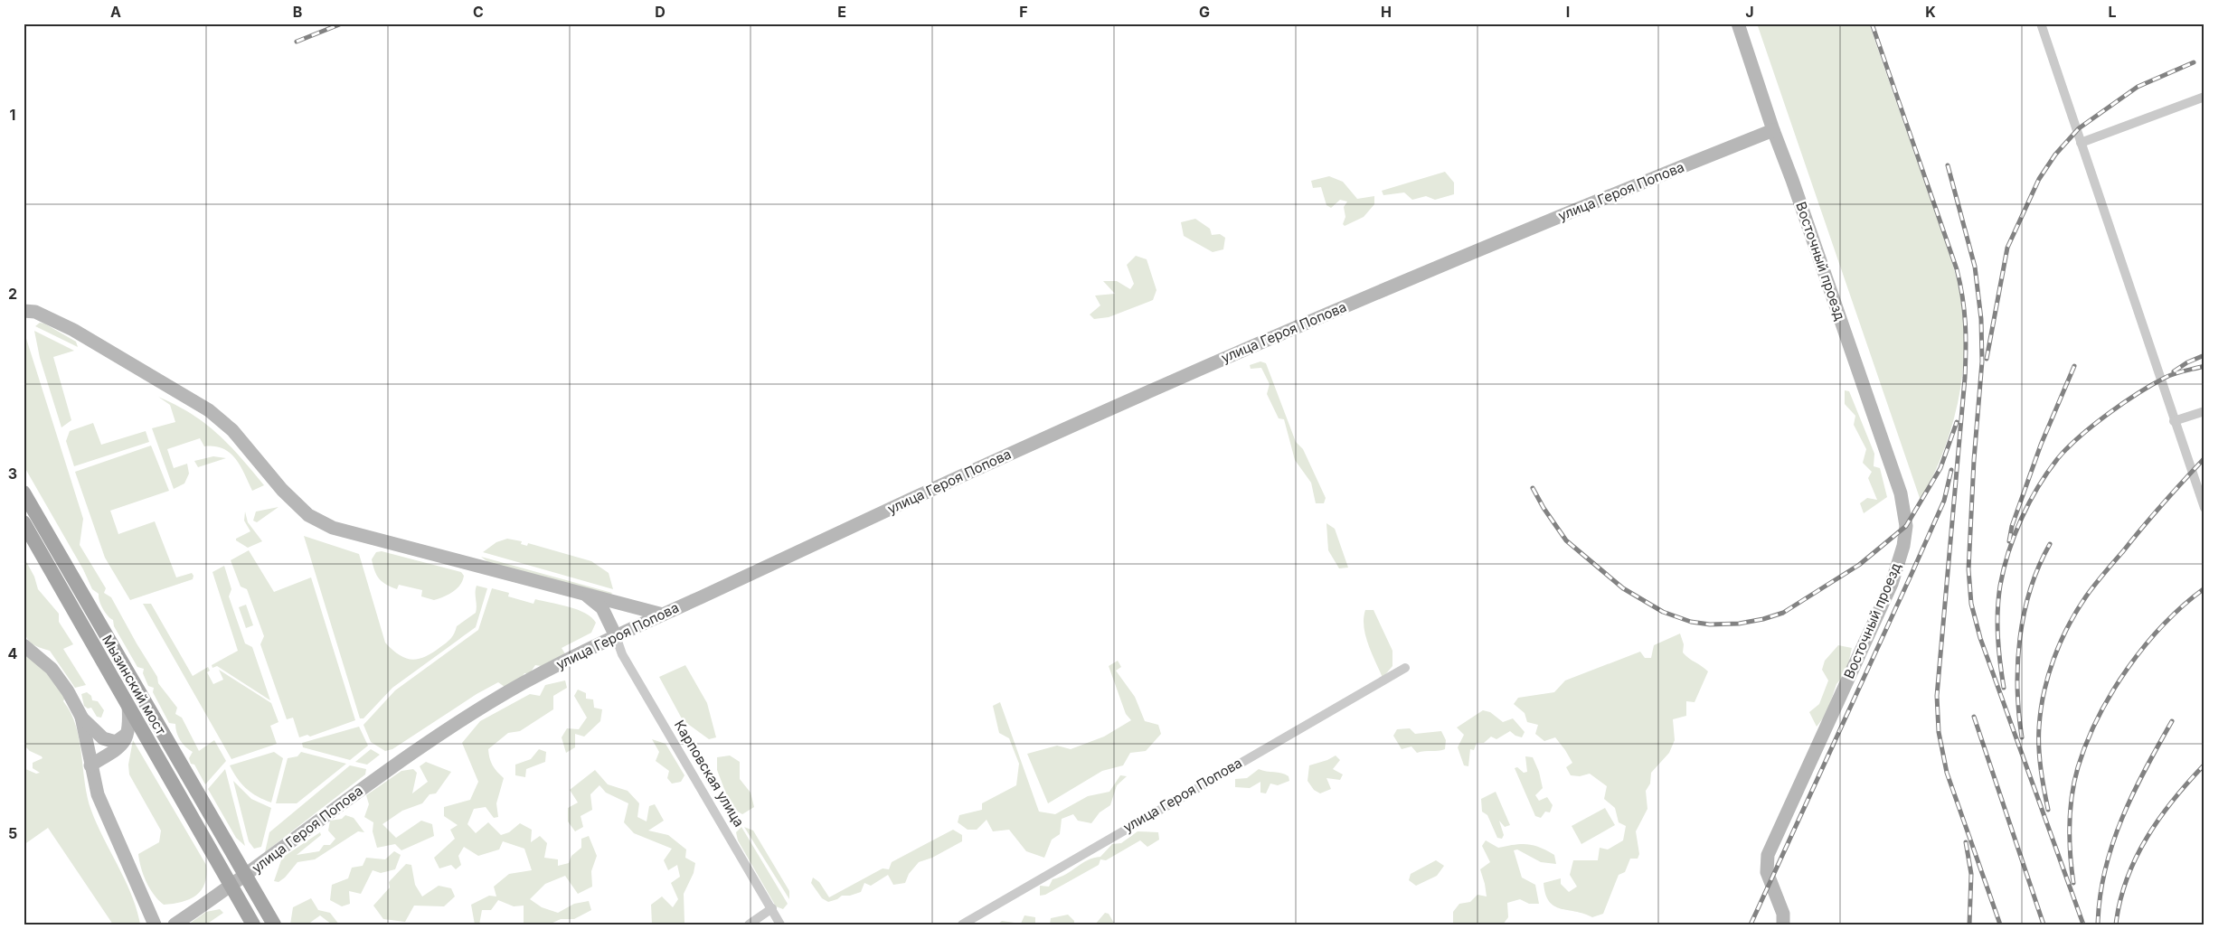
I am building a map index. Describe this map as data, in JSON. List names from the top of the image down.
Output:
{
  "streets": {
    "main road": ["Мызинский мост"],
    "street": ["улица Героя Попова", "Восточный проезд", "Карповская улица"]
  },
  "crossings": [
    ["улица Героя Попова", "Восточный проезд"],
    ["улица Героя Попова", "Мызинский мост"],
    ["улица Героя Попова", "Карповская улица"]
  ],
  "grid": {
    "columns": [
      "A",
      "B",
      "C",
      "D",
      "E",
      "F",
      "G",
      "H",
      "I",
      "J",
      "K",
      "L"
    ],
    "rows": [
      "1",
      "2",
      "3",
      "4",
      "5"
    ]
  }
}
